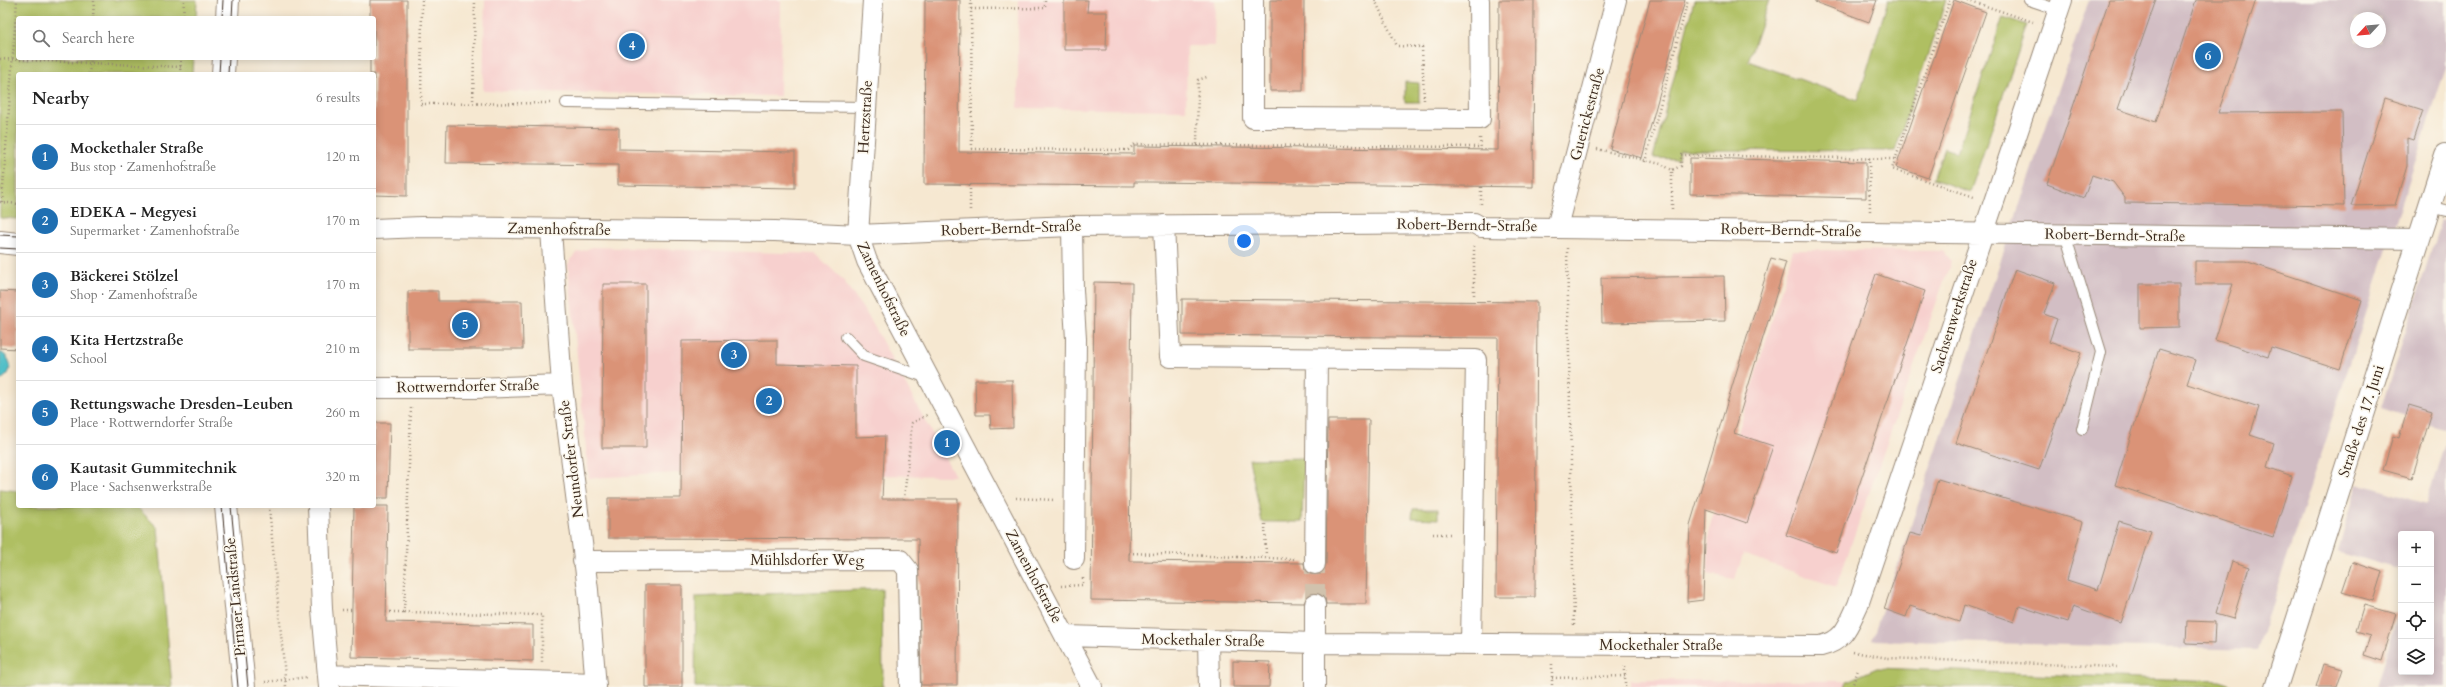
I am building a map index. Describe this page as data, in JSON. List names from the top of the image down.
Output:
{
  "streets": {
    "street": [
      "Guerickestraße",
      "Hertzstraße",
      "Robert-Berndt-Straße",
      "Zamenhofstraße",
      "Sachsenwerkstraße",
      "Rottwerndorfer Straße",
      "Straße des 17. Juni",
      "Neundorfer Straße",
      "Mühlsdorfer Weg",
      "Pirnaer Landstraße",
      "Mockethaler Straße"
    ]
  },
  "crossings": [
    ["Guerickestraße", "Robert-Berndt-Straße"],
    ["Hertzstraße", "Robert-Berndt-Straße"],
    ["Hertzstraße", "Zamenhofstraße"],
    ["Robert-Berndt-Straße", "Zamenhofstraße"],
    ["Robert-Berndt-Straße", "Sachsenwerkstraße"],
    ["Robert-Berndt-Straße", "Straße des 17. Juni"],
    ["Zamenhofstraße", "Neundorfer Straße"],
    ["Zamenhofstraße", "Mockethaler Straße"],
    ["Sachsenwerkstraße", "Mockethaler Straße"],
    ["Rottwerndorfer Straße", "Neundorfer Straße"],
    ["Neundorfer Straße", "Mühlsdorfer Weg"]
  ],
  "north": "bottom left",
  "page": {
    "search": "Search here",
    "pins": [
      "4",
      "6",
      "5",
      "3",
      "2",
      "1"
    ],
    "heading": ["Nearby", "6 results"],
    "list": [
      {
        "mark": "1",
        "name": "Mockethaler Straße",
        "note": "Bus stop · Zamenhofstraße",
        "value": "120 m"
      },
      {
        "mark": "2",
        "name": "EDEKA - Megyesi",
        "note": "Supermarket · Zamenhofstraße",
        "value": "170 m"
      },
      {
        "mark": "3",
        "name": "Bäckerei Stölzel",
        "note": "Shop · Zamenhofstraße",
        "value": "170 m"
      },
      {
        "mark": "4",
        "name": "Kita Hertzstraße",
        "note": "School",
        "value": "210 m"
      },
      {
        "mark": "5",
        "name": "Rettungswache Dresden-Leuben",
        "note": "Place · Rottwerndorfer Straße",
        "value": "260 m"
      },
      {
        "mark": "6",
        "name": "Kautasit Gummitechnik",
        "note": "Place · Sachsenwerkstraße",
        "value": "320 m"
      }
    ],
    "map_buttons": ["+", "−"]
  }
}
